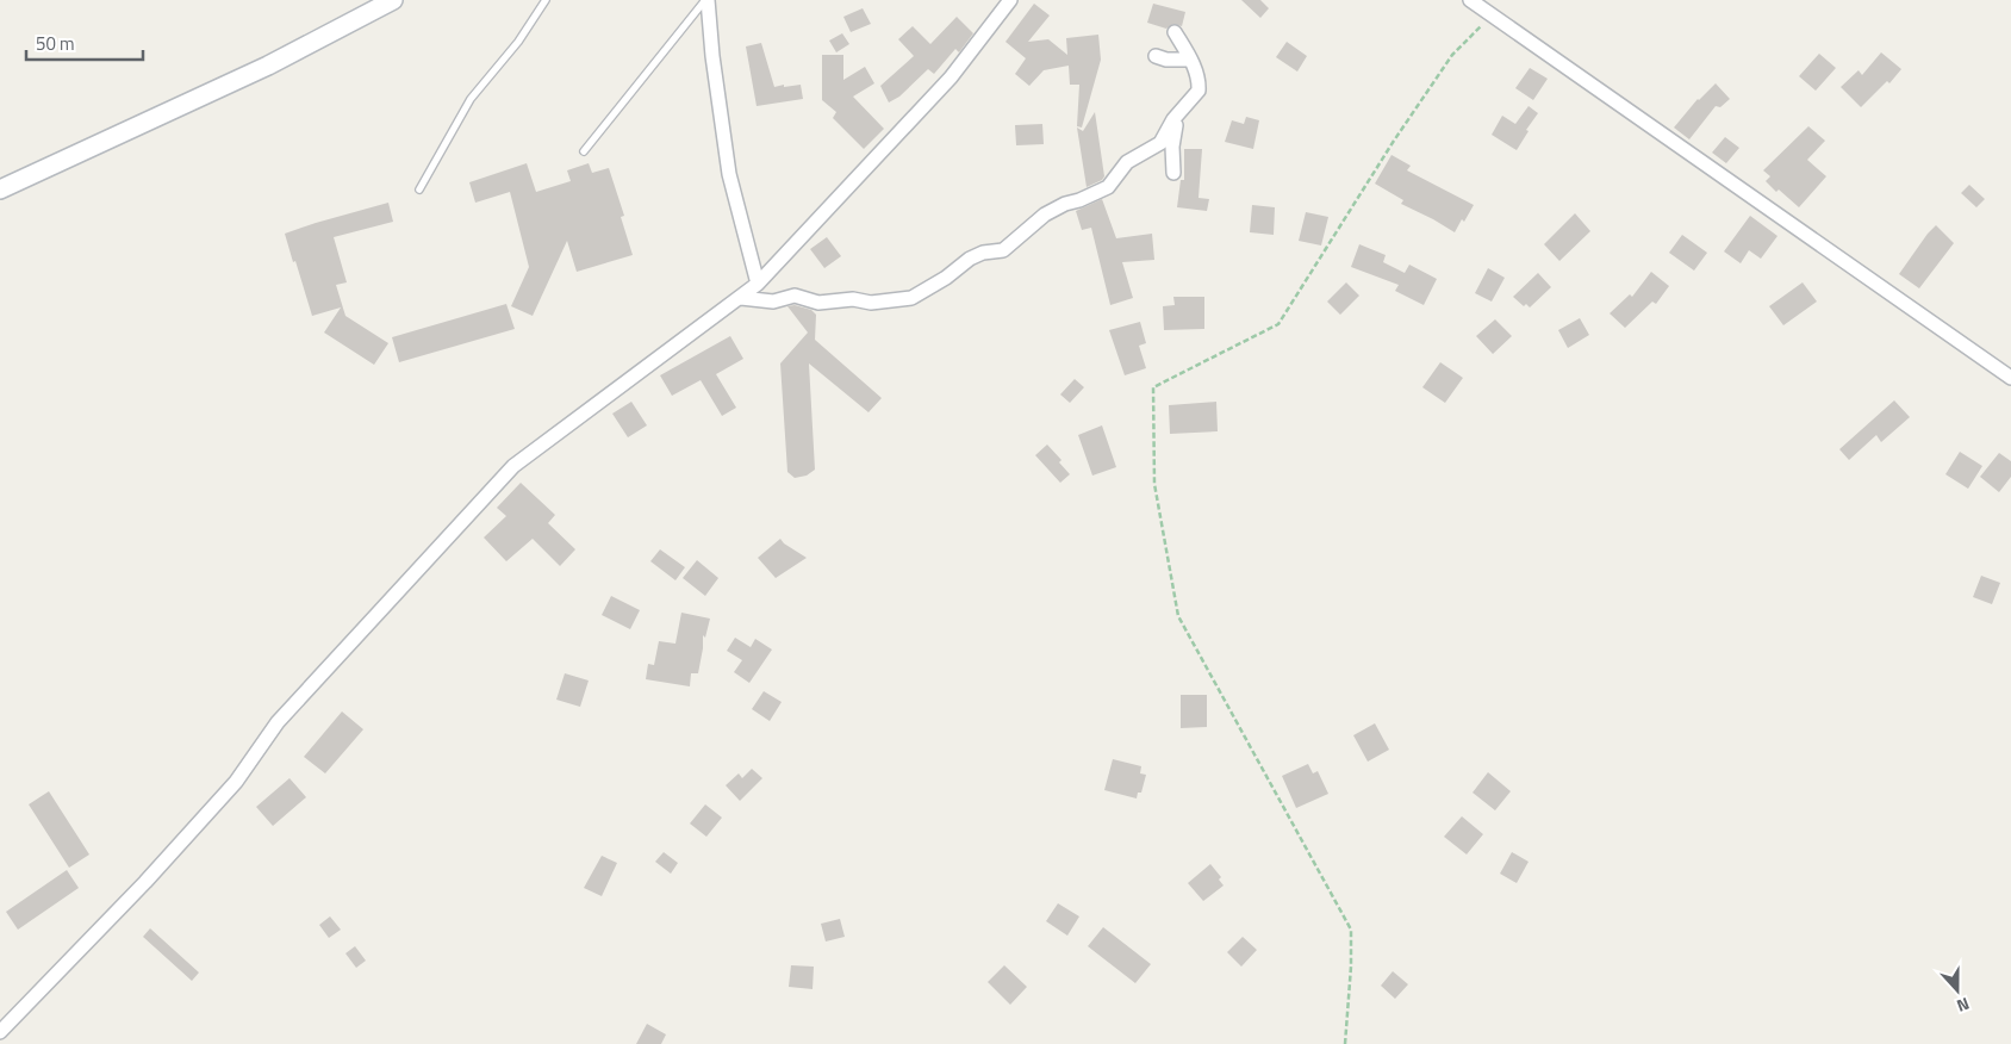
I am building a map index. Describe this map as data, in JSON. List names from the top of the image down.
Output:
{
  "scale_bar": "50 m",
  "north": "bottom"
}
